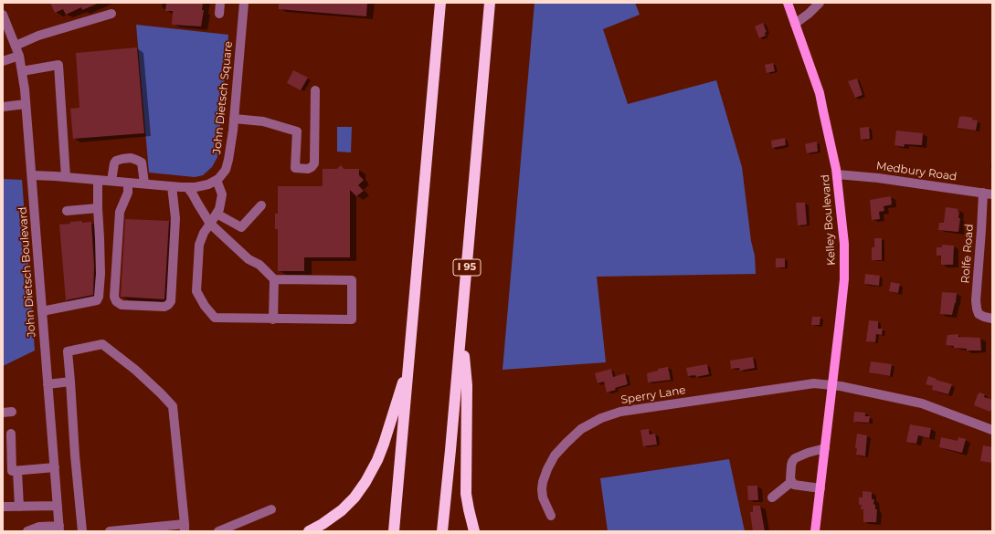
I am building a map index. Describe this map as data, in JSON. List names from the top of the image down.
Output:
{
  "streets": {
    "highway": ["I 95"],
    "main road": ["Kelley Boulevard"],
    "street": [
      "John Dietsch Square",
      "Medbury Road",
      "Rolfe Road",
      "John Dietsch Boulevard",
      "Sperry Lane"
    ]
  },
  "crossings": [
    ["Medbury Road", "Kelley Boulevard"],
    ["Medbury Road", "Rolfe Road"],
    ["Kelley Boulevard", "Sperry Lane"]
  ]
}
